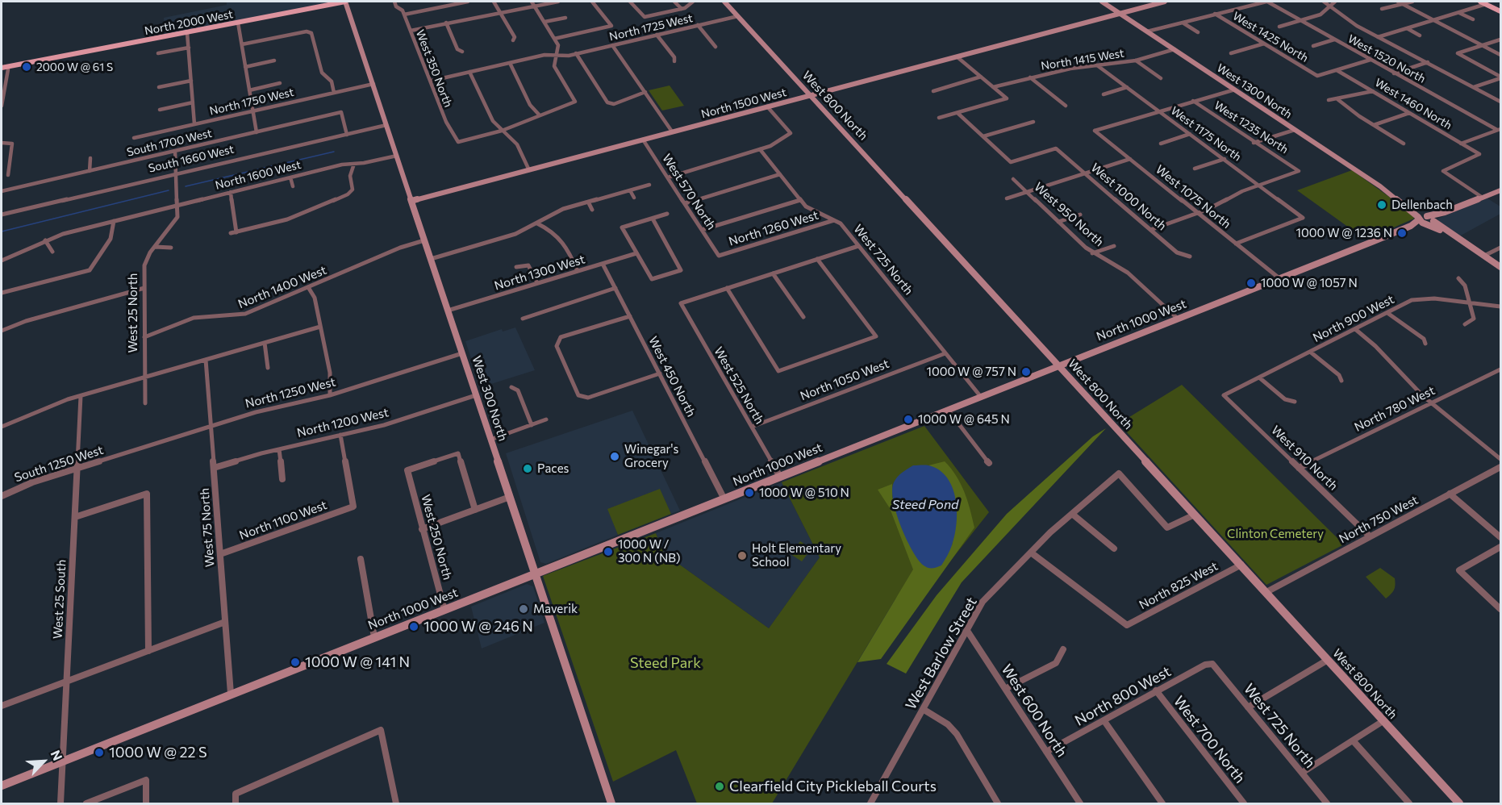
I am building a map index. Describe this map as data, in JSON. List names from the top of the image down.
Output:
{
  "streets": {
    "main road": ["North 2000 West"],
    "street": [
      "North 1725 West",
      "West 1425 North",
      "West 1520 North",
      "North 1415 West",
      "West 350 North",
      "West 1300 North",
      "North 1750 West",
      "North 1500 West",
      "West 1460 North",
      "West 800 North",
      "West 1235 North",
      "West 1175 North",
      "South 1700 West",
      "South 1660 West",
      "North 1600 West",
      "West 570 North",
      "West 1000 North",
      "West 1075 North",
      "West 950 North",
      "North 1260 West",
      "West 725 North",
      "North 1300 West",
      "North 1400 West",
      "West 25 North",
      "North 900 West",
      "North 1000 West",
      "West 450 North",
      "North 1050 West",
      "West 525 North",
      "North 1250 West",
      "West 300 North",
      "North 780 West",
      "North 1200 West",
      "West 910 North",
      "South 1250 West",
      "North 750 West",
      "North 1100 West",
      "West 75 North",
      "West 250 North",
      "North 825 West",
      "West 25 South",
      "West Barlow Street",
      "North 800 West",
      "West 600 North",
      "West 700 North"
    ]
  },
  "crossings": [
    ["North 2000 West", "West 300 North"],
    ["North 1725 West", "West 800 North"],
    ["West 1425 North", "West 1460 North"],
    ["North 1415 West", "West 1300 North"],
    ["North 1415 West", "West 1175 North"],
    ["West 1300 North", "North 1500 West"],
    ["West 1300 North", "North 1000 West"],
    ["North 1750 West", "West 300 North"],
    ["North 1500 West", "West 800 North"],
    ["North 1500 West", "West 570 North"],
    ["North 1500 West", "West 300 North"],
    ["West 1460 North", "North 1000 West"],
    ["West 800 North", "North 1000 West"],
    ["West 800 North", "North 750 West"],
    ["West 800 North", "North 825 West"],
    ["West 800 North", "West Barlow Street"],
    ["West 1235 North", "West 1175 North"],
    ["West 1175 North", "West 1075 North"],
    ["South 1700 West", "South 1660 West"],
    ["South 1660 West", "West 300 North"],
    ["North 1600 West", "West 25 North"],
    ["North 1600 West", "West 300 North"],
    ["West 570 North", "North 1260 West"],
    ["West 1075 North", "North 1000 West"],
    ["West 950 North", "North 1000 West"],
    ["North 1260 West", "West 725 North"],
    ["West 725 North", "North 1000 West"],
    ["West 725 North", "North 1050 West"],
    ["West 725 North", "North 800 West"],
    ["North 1300 West", "West 450 North"],
    ["North 1300 West", "West 300 North"],
    ["North 1400 West", "West 25 North"],
    ["North 1400 West", "West 300 North"],
    ["North 900 West", "West 910 North"],
    ["North 1000 West", "West 450 North"],
    ["North 1000 West", "West 525 North"],
    ["North 1000 West", "West 300 North"],
    ["North 1000 West", "West 75 North"],
    ["North 1000 West", "West 250 North"],
    ["North 1000 West", "West 25 South"],
    ["North 1050 West", "West 525 North"],
    ["North 1250 West", "West 300 North"],
    ["North 1250 West", "South 1250 West"],
    ["North 1250 West", "West 75 North"],
    ["West 300 North", "North 1200 West"],
    ["North 780 West", "West 910 North"],
    ["North 1200 West", "North 1100 West"],
    ["North 1200 West", "West 75 North"],
    ["West 910 North", "North 750 West"],
    ["South 1250 West", "West 25 South"],
    ["North 1100 West", "West 75 North"],
    ["North 825 West", "West Barlow Street"],
    ["West Barlow Street", "West 600 North"],
    ["North 800 West", "West 600 North"],
    ["North 800 West", "West 700 North"]
  ],
  "water": ["Steed Pond"],
  "parks": ["Clinton Cemetery", "Steed Park"],
  "places": [
    "2000 W @ 61 S",
    "Dellenbach",
    "1000 W @ 1236 N",
    "1000 W @ 1057 N",
    "1000 W @ 757 N",
    "1000 W @ 645 N",
    "Winegar's Grocery",
    "Paces",
    "1000 W @ 510 N",
    "1000 W / 300 N (NB)",
    "Holt Elementary School",
    "Maverik",
    "1000 W @ 246 N",
    "1000 W @ 141 N",
    "1000 W @ 22 S",
    "Clearfield City Pickleball Courts"
  ],
  "north": "top right"
}
